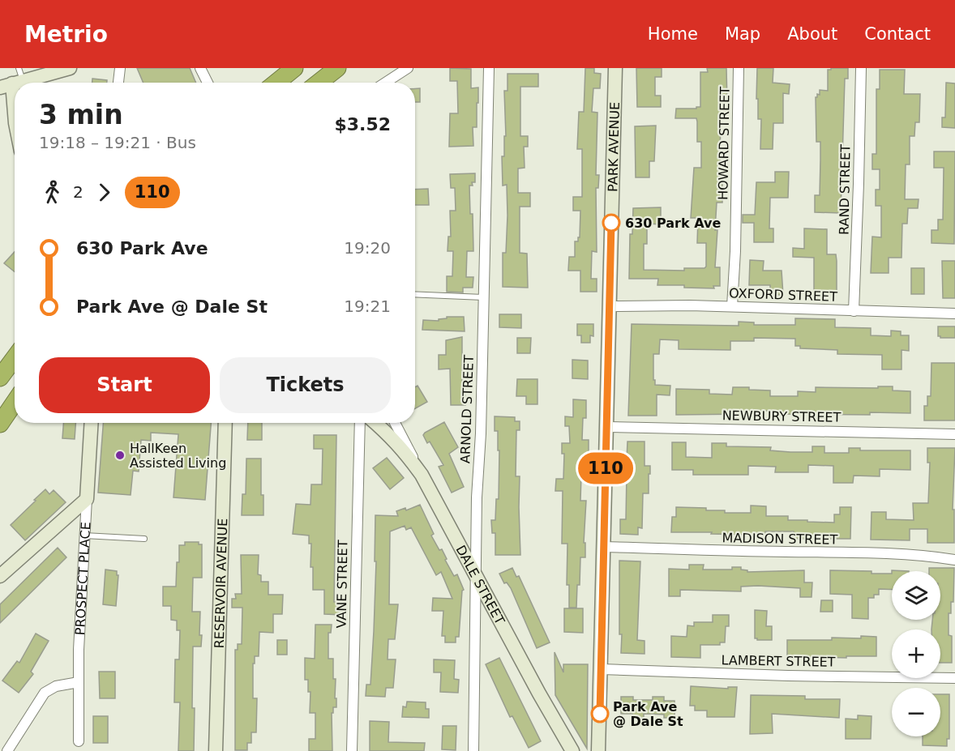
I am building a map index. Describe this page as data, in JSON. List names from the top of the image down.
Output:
{
  "streets": {
    "street": [
      "HOWARD STREET",
      "PARK AVENUE",
      "RAND STREET",
      "OXFORD STREET",
      "ARNOLD STREET",
      "NEWBURY STREET",
      "MADISON STREET",
      "PROSPECT PLACE",
      "RESERVOIR AVENUE",
      "VANE STREET",
      "DALE STREET",
      "LAMBERT STREET"
    ]
  },
  "crossings": [
    ["HOWARD STREET", "OXFORD STREET"],
    ["PARK AVENUE", "OXFORD STREET"],
    ["PARK AVENUE", "NEWBURY STREET"],
    ["PARK AVENUE", "MADISON STREET"],
    ["PARK AVENUE", "LAMBERT STREET"],
    ["RAND STREET", "OXFORD STREET"],
    ["ARNOLD STREET", "DALE STREET"]
  ],
  "places": ["630 Park Ave", "HallKeen Assisted Living", "Park Ave @ Dale St"],
  "lines": ["bus line 110"],
  "page": {
    "header": "Metrio",
    "nav": [
      "Home",
      "Map",
      "About",
      "Contact"
    ],
    "on_map": "110",
    "heading": ["3 min", "19:18 – 19:21 · Bus", "$3.52"],
    "legs": ["2", "110"],
    "list": [
      {
        "name": "630 Park Ave",
        "value": "19:20"
      },
      {
        "name": "Park Ave @ Dale St",
        "value": "19:21"
      }
    ],
    "buttons": ["Start", "Tickets"],
    "map_buttons": ["+", "−"]
  }
}
